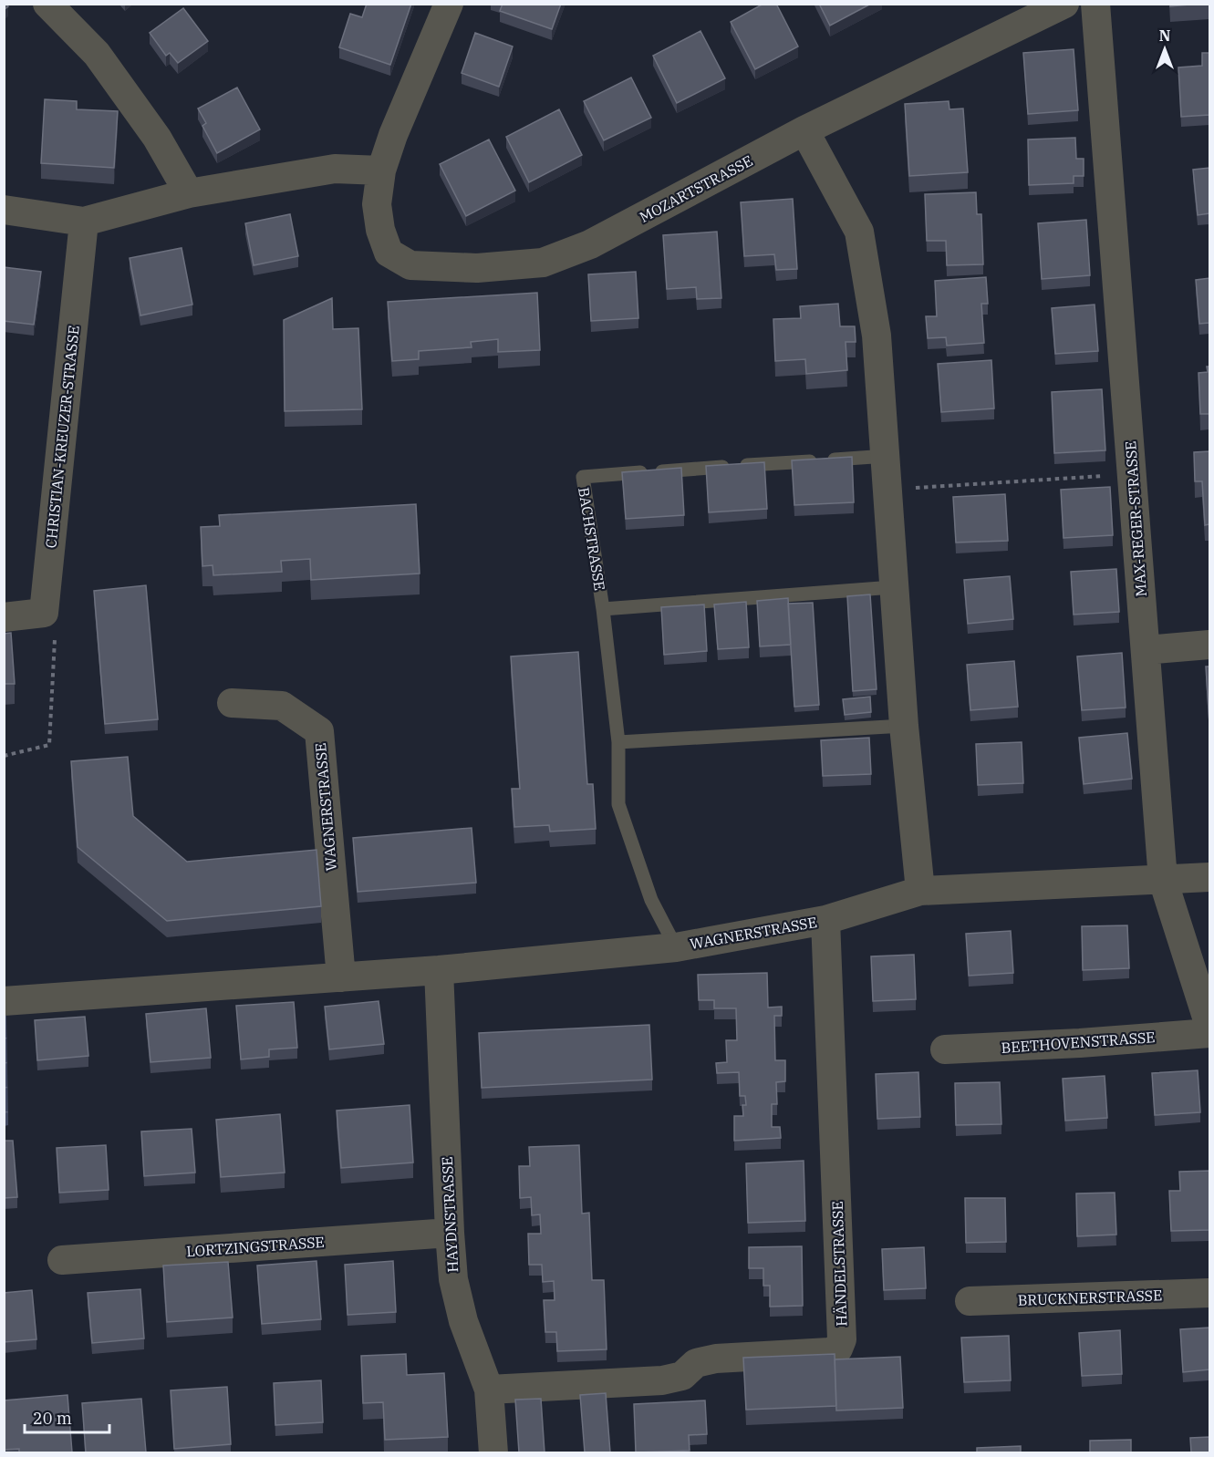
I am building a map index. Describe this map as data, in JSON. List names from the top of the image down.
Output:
{
  "streets": {
    "street": [
      "MOZARTSTRASSE",
      "CHRISTIAN-KREUZER-STRASSE",
      "MAX-REGER-STRASSE",
      "WAGNERSTRASSE",
      "BEETHOVENSTRASSE",
      "HAYDNSTRASSE",
      "LORTZINGSTRASSE",
      "HÄNDELSTRASSE",
      "BRUCKNERSTRASSE"
    ],
    "lane": ["BACHSTRASSE"]
  },
  "crossings": [
    ["MAX-REGER-STRASSE", "WAGNERSTRASSE"],
    ["BACHSTRASSE", "WAGNERSTRASSE"],
    ["WAGNERSTRASSE", "HAYDNSTRASSE"],
    ["WAGNERSTRASSE", "HÄNDELSTRASSE"],
    ["HAYDNSTRASSE", "LORTZINGSTRASSE"],
    ["HAYDNSTRASSE", "HÄNDELSTRASSE"]
  ],
  "scale_bar": "20 m",
  "north": "top"
}
